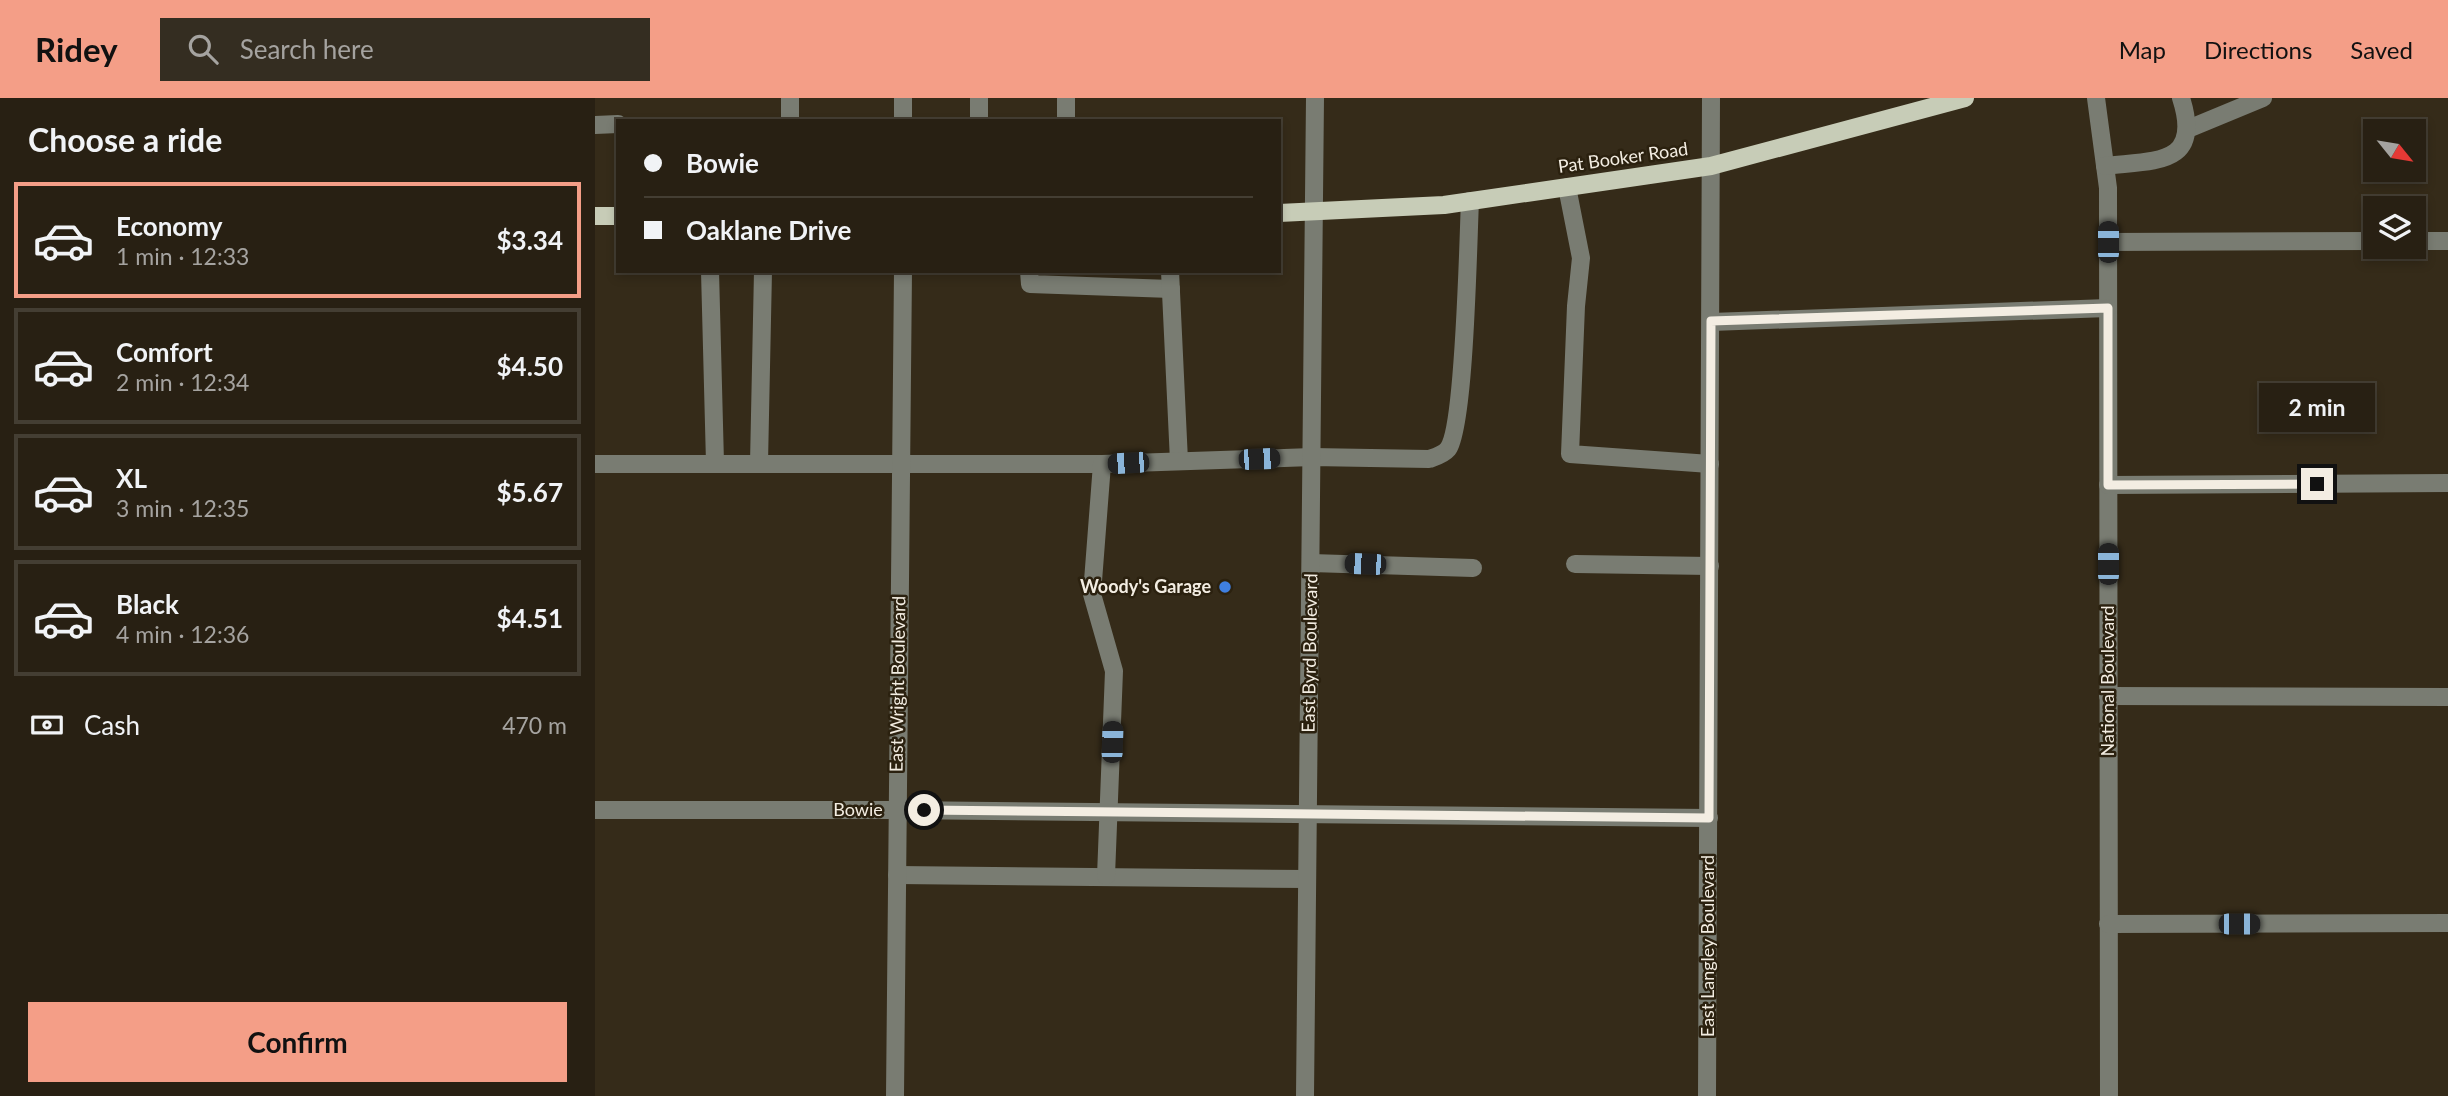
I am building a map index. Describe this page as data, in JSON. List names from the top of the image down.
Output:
{
  "streets": {
    "main road": ["Pat Booker Road"],
    "street": [
      "East Byrd Boulevard",
      "National Boulevard",
      "East Wright Boulevard",
      "Bowie",
      "East Langley Boulevard"
    ]
  },
  "crossings": [
    ["Pat Booker Road", "East Byrd Boulevard"],
    ["Pat Booker Road", "East Langley Boulevard"],
    ["East Byrd Boulevard", "Bowie"],
    ["East Wright Boulevard", "Bowie"],
    ["Bowie", "East Langley Boulevard"]
  ],
  "places": ["Woody's Garage"],
  "north": "bottom right",
  "page": {
    "header": "Ridey",
    "search": "Search here",
    "nav": ["Map", "Directions", "Saved"],
    "heading": "Choose a ride",
    "banner": ["Bowie", "Oaklane Drive"],
    "list": [
      {
        "name": "Economy",
        "note": "1 min · 12:33",
        "value": "$3.34"
      },
      {
        "name": "Comfort",
        "note": "2 min · 12:34",
        "value": "$4.50"
      },
      {
        "name": "XL",
        "note": "3 min · 12:35",
        "value": "$5.67"
      },
      {
        "name": "Black",
        "note": "4 min · 12:36",
        "value": "$4.51"
      }
    ],
    "bubble": "2 min",
    "pay": ["Cash", "470 m"],
    "buttons": "Confirm"
  }
}
